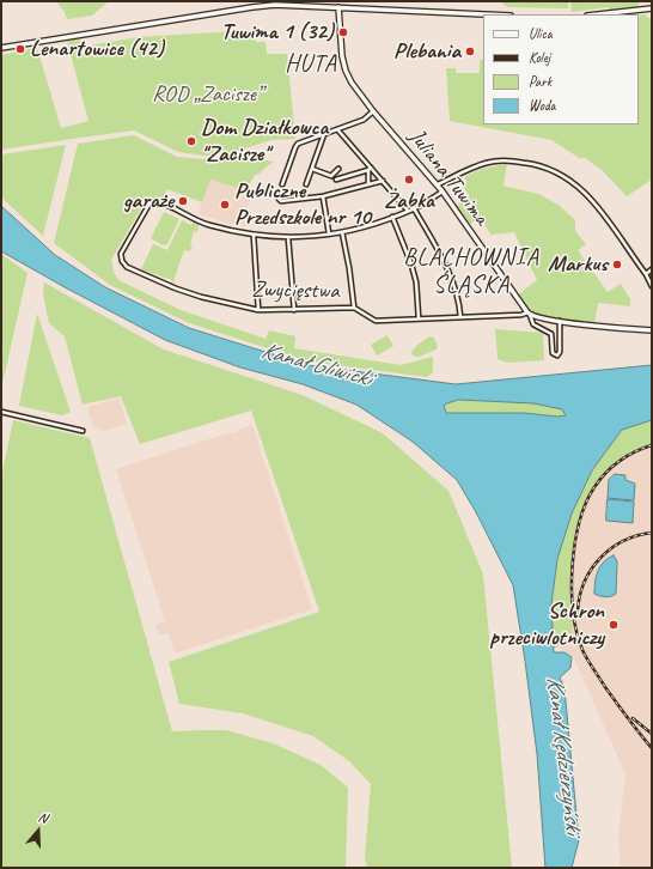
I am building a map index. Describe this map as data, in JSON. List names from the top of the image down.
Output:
{
  "streets": {
    "main road": ["Juliana Tuwima", "Zwycięstwa"]
  },
  "crossings": [
    ["Juliana Tuwima", "Zwycięstwa"]
  ],
  "districts": ["HUTA", "BLACHOWNIA ŚLĄSKA"],
  "water": ["Kanał Gliwicki", "Kanał Kędzierzyński"],
  "parks": ["ROD „Zacisze”"],
  "places": [
    "Tuwima 1 (32)",
    "Lenartowice (42)",
    "Plebania",
    "Dom Działkowca \"Zacisze\"",
    "Żabka",
    "garaże",
    "Publiczne Przedszkole nr 10",
    "Markus",
    "Schron przeciwlotniczy"
  ],
  "legend": [
    "Ulica",
    "Kolej",
    "Park",
    "Woda"
  ],
  "north": "top"
}
